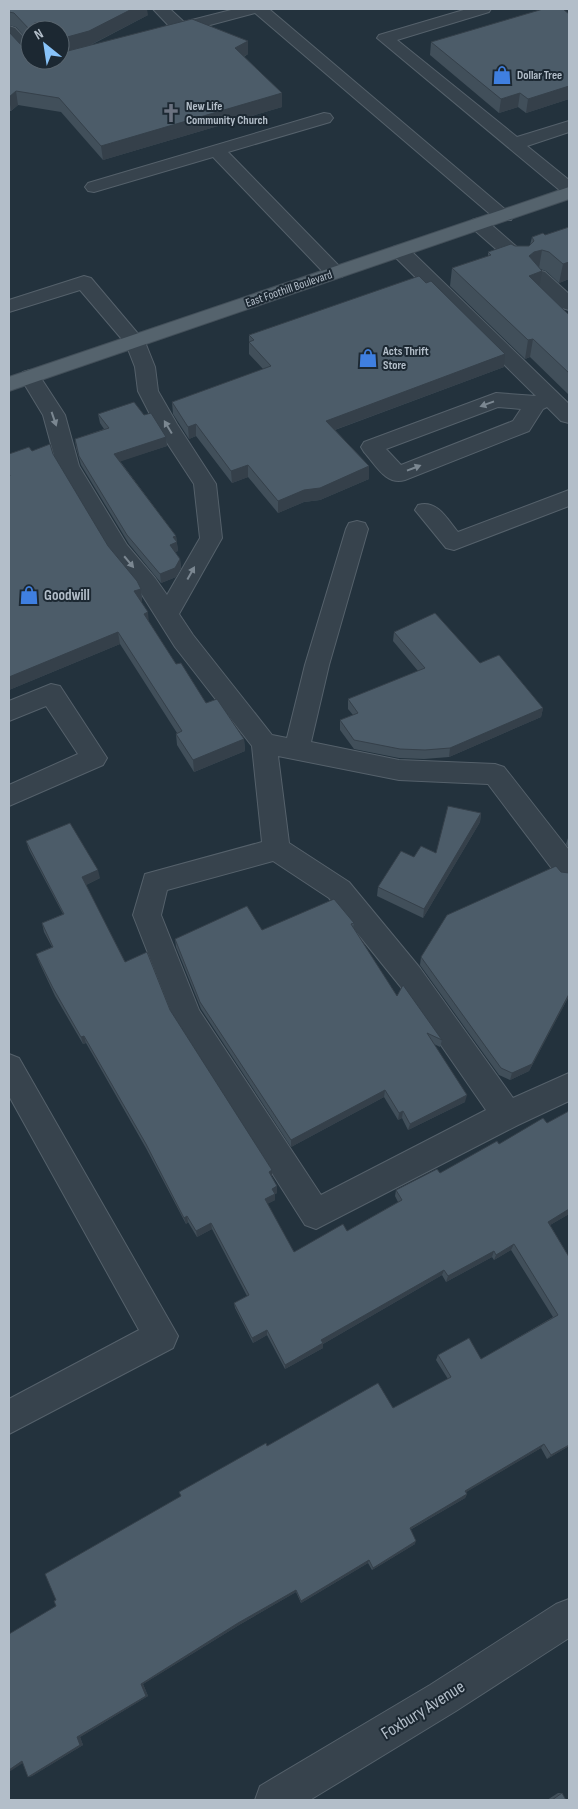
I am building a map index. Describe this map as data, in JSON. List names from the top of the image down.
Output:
{
  "streets": {
    "main road": ["East Foothill Boulevard"],
    "street": ["Foxbury Avenue"]
  },
  "places": {
    "shop": ["Dollar Tree", "Acts Thrift Store", "Goodwill"],
    "church": ["New Life Community Church"]
  },
  "north": "top left"
}
